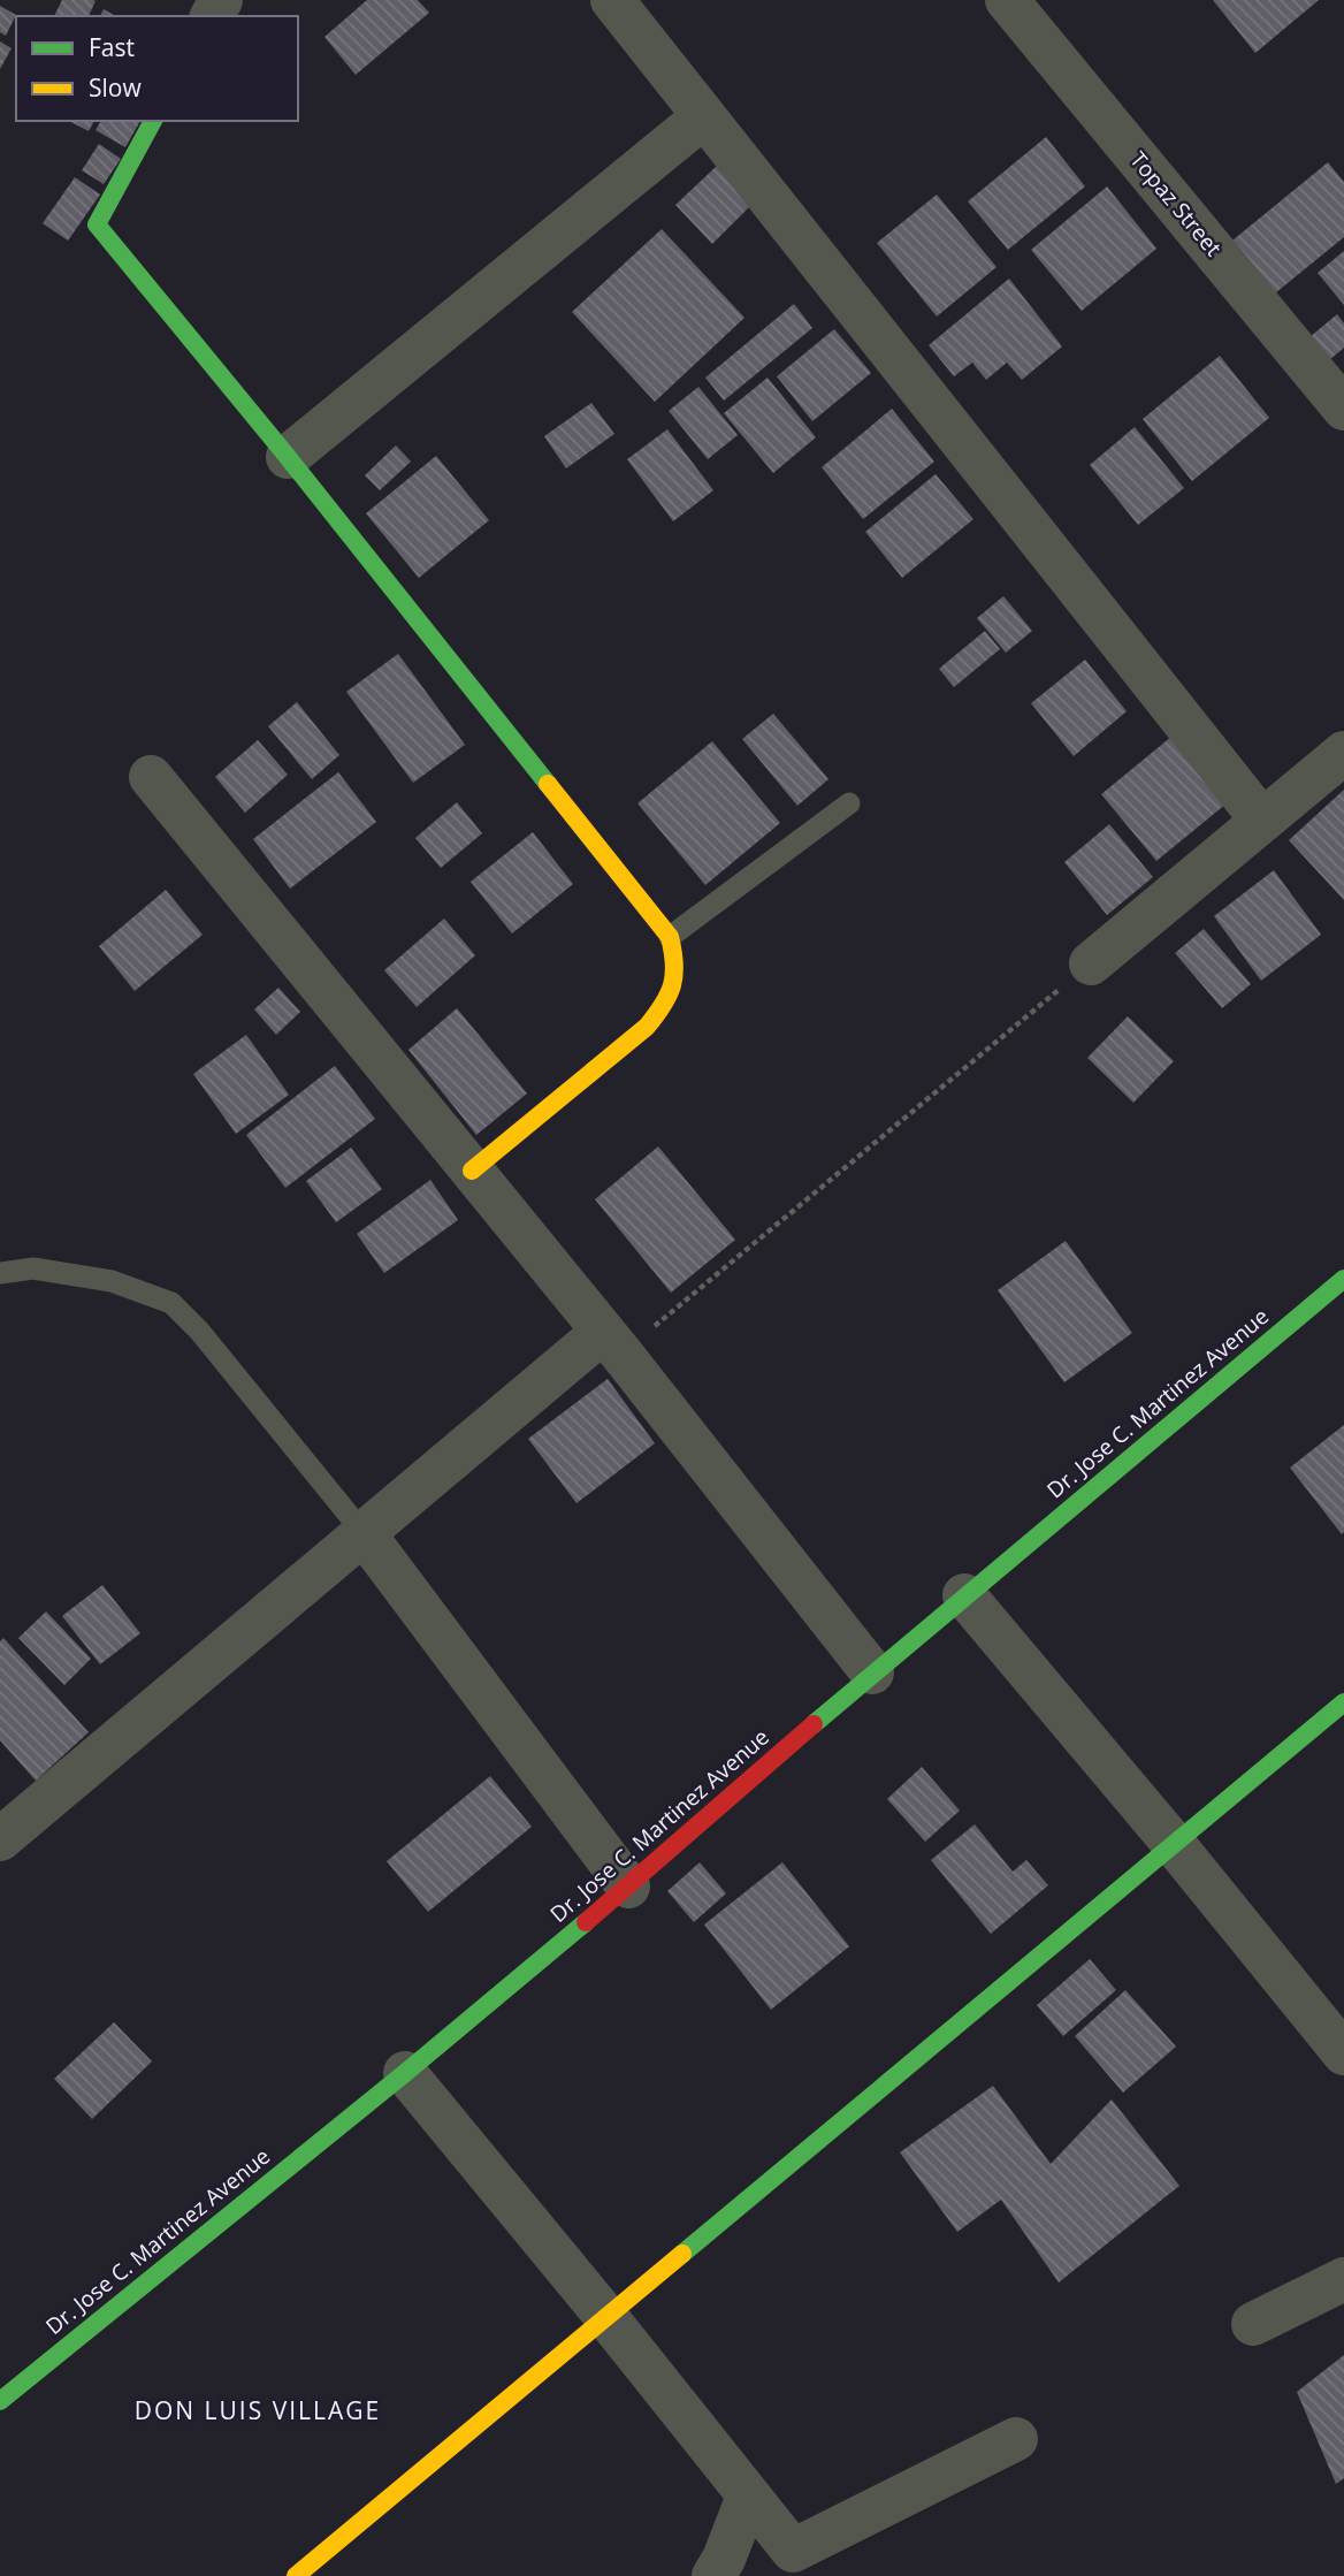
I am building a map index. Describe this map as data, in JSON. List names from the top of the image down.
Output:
{
  "streets": {
    "street": ["Topaz Street", "Dr. Jose C. Martinez Avenue"]
  },
  "districts": ["DON LUIS VILLAGE"],
  "legend": ["Fast", "Slow"]
}
